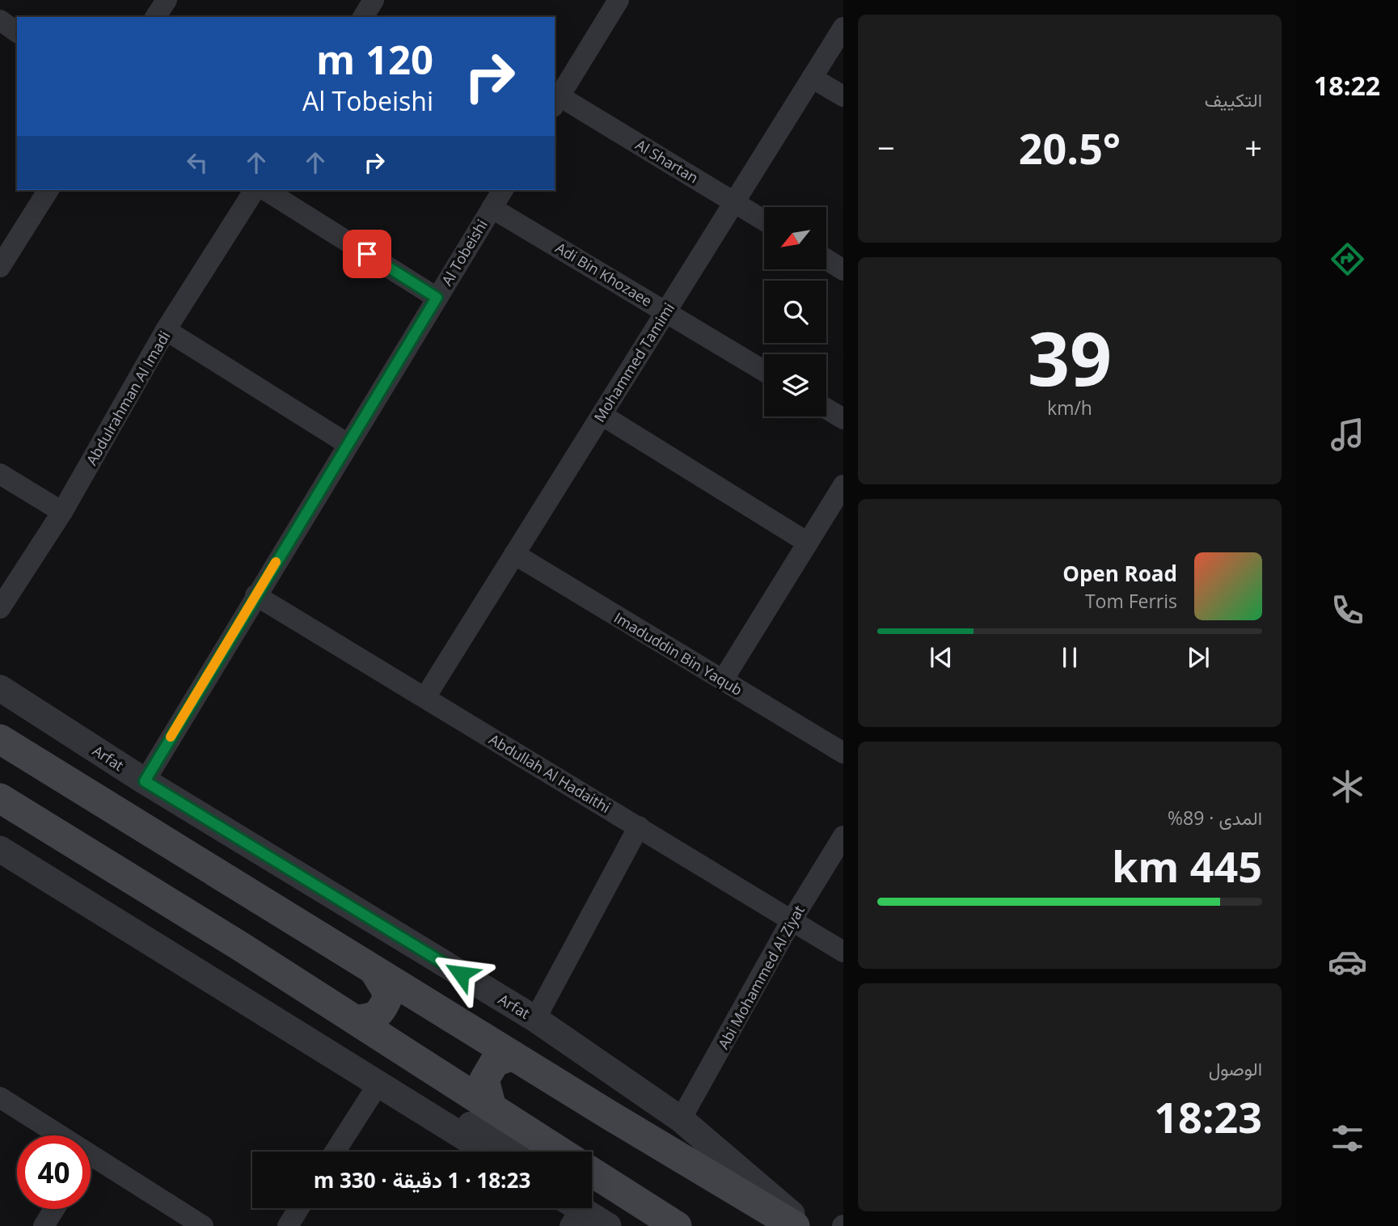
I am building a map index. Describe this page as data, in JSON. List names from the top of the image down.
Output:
{
  "streets": {
    "street": [
      "Al Shartan",
      "Al Tobeishi",
      "Adi Bin Khozaee",
      "Mohammed Tamimi",
      "Abdulrahman Al Imadi",
      "Imaduddin Bin Yaqub",
      "Arfat",
      "Abdullah Al Hadaithi",
      "Abi Mohammed Al Ziyat"
    ]
  },
  "crossings": [
    ["Al Shartan", "Mohammed Tamimi"],
    ["Al Tobeishi", "Adi Bin Khozaee"],
    ["Al Tobeishi", "Arfat"],
    ["Al Tobeishi", "Abdullah Al Hadaithi"],
    ["Adi Bin Khozaee", "Mohammed Tamimi"],
    ["Mohammed Tamimi", "Imaduddin Bin Yaqub"],
    ["Mohammed Tamimi", "Abdullah Al Hadaithi"],
    ["Arfat", "Abi Mohammed Al Ziyat"],
    ["Abdullah Al Hadaithi", "Abi Mohammed Al Ziyat"]
  ],
  "north": "bottom left",
  "page": {
    "tabs": "18:22",
    "tile": [
      "التكييف",
      ["39", "km/h"],
      ["المدى · 89%", "445 km"],
      ["الوصول", "18:23"]
    ],
    "turn": ["120 m", "Al Tobeishi"],
    "heat": ["−", "20.5°", "+"],
    "song": ["Open Road", "Tom Ferris"],
    "limit": "40",
    "trip": "18:23 · 1 دقيقة · 330 m"
  }
}
